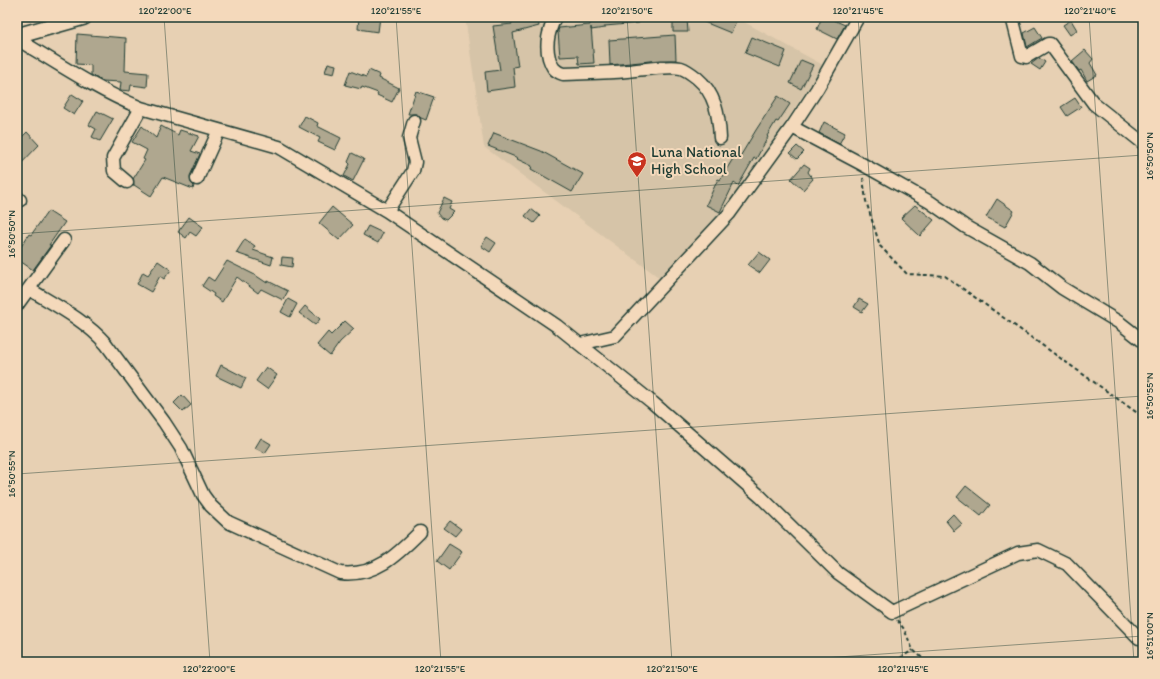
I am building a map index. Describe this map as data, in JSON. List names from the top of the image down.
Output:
{
  "places": {
    "school or university": ["Luna National High School"]
  },
  "coordinates": [
    "120°22'00\"E",
    "120°21'55\"E",
    "120°21'50\"E",
    "120°21'45\"E",
    "120°21'40\"E",
    "16°50'50\"N",
    "16°50'55\"N",
    "16°51'00\"N"
  ]
}
